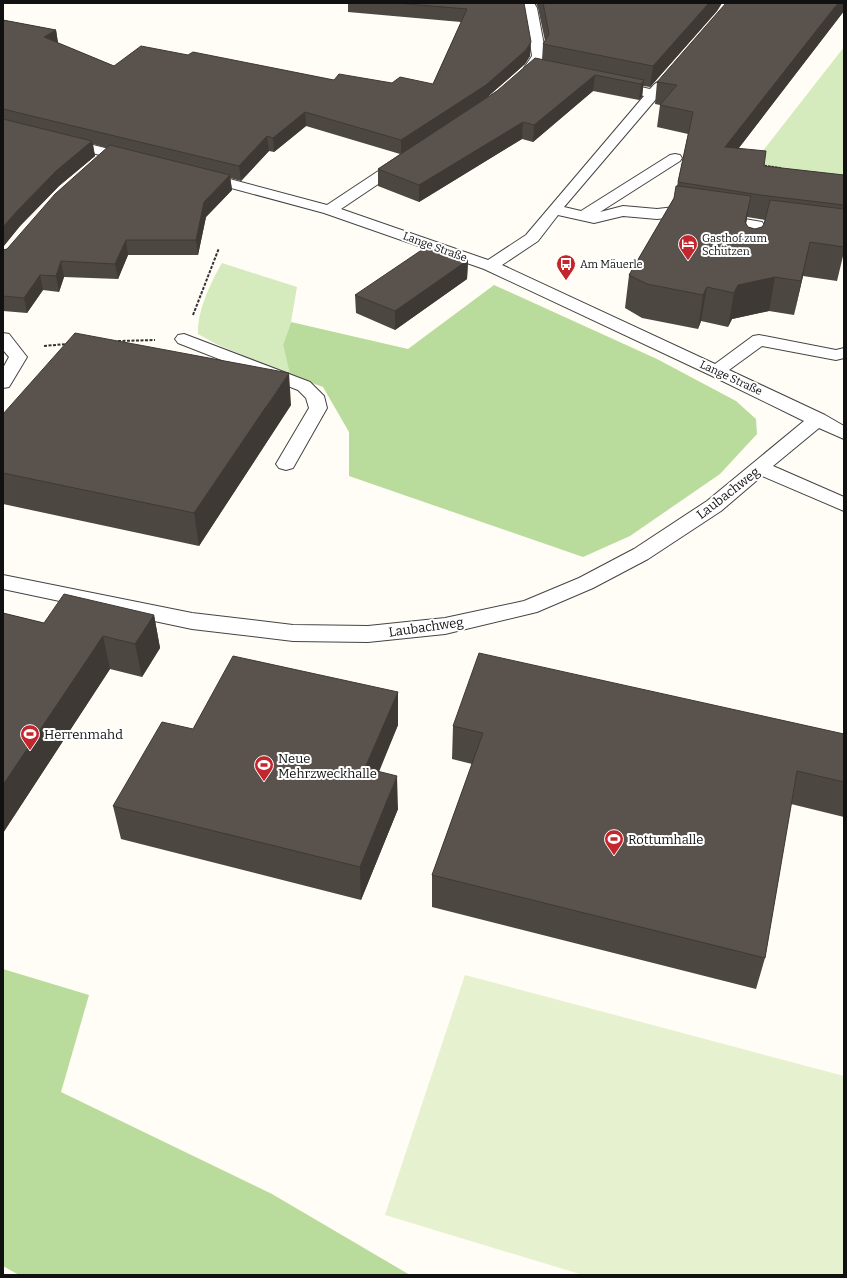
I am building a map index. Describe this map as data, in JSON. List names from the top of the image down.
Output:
{
  "streets": {
    "street": ["Lange Straße", "Laubachweg"]
  },
  "crossings": [
    ["Lange Straße", "Laubachweg"]
  ],
  "places": {
    "hotel": ["Gasthof zum Schützen"],
    "bus stop": ["Am Mäuerle"],
    "sports": ["Herrenmahd", "Neue Mehrzweckhalle", "Rottumhalle"]
  }
}
